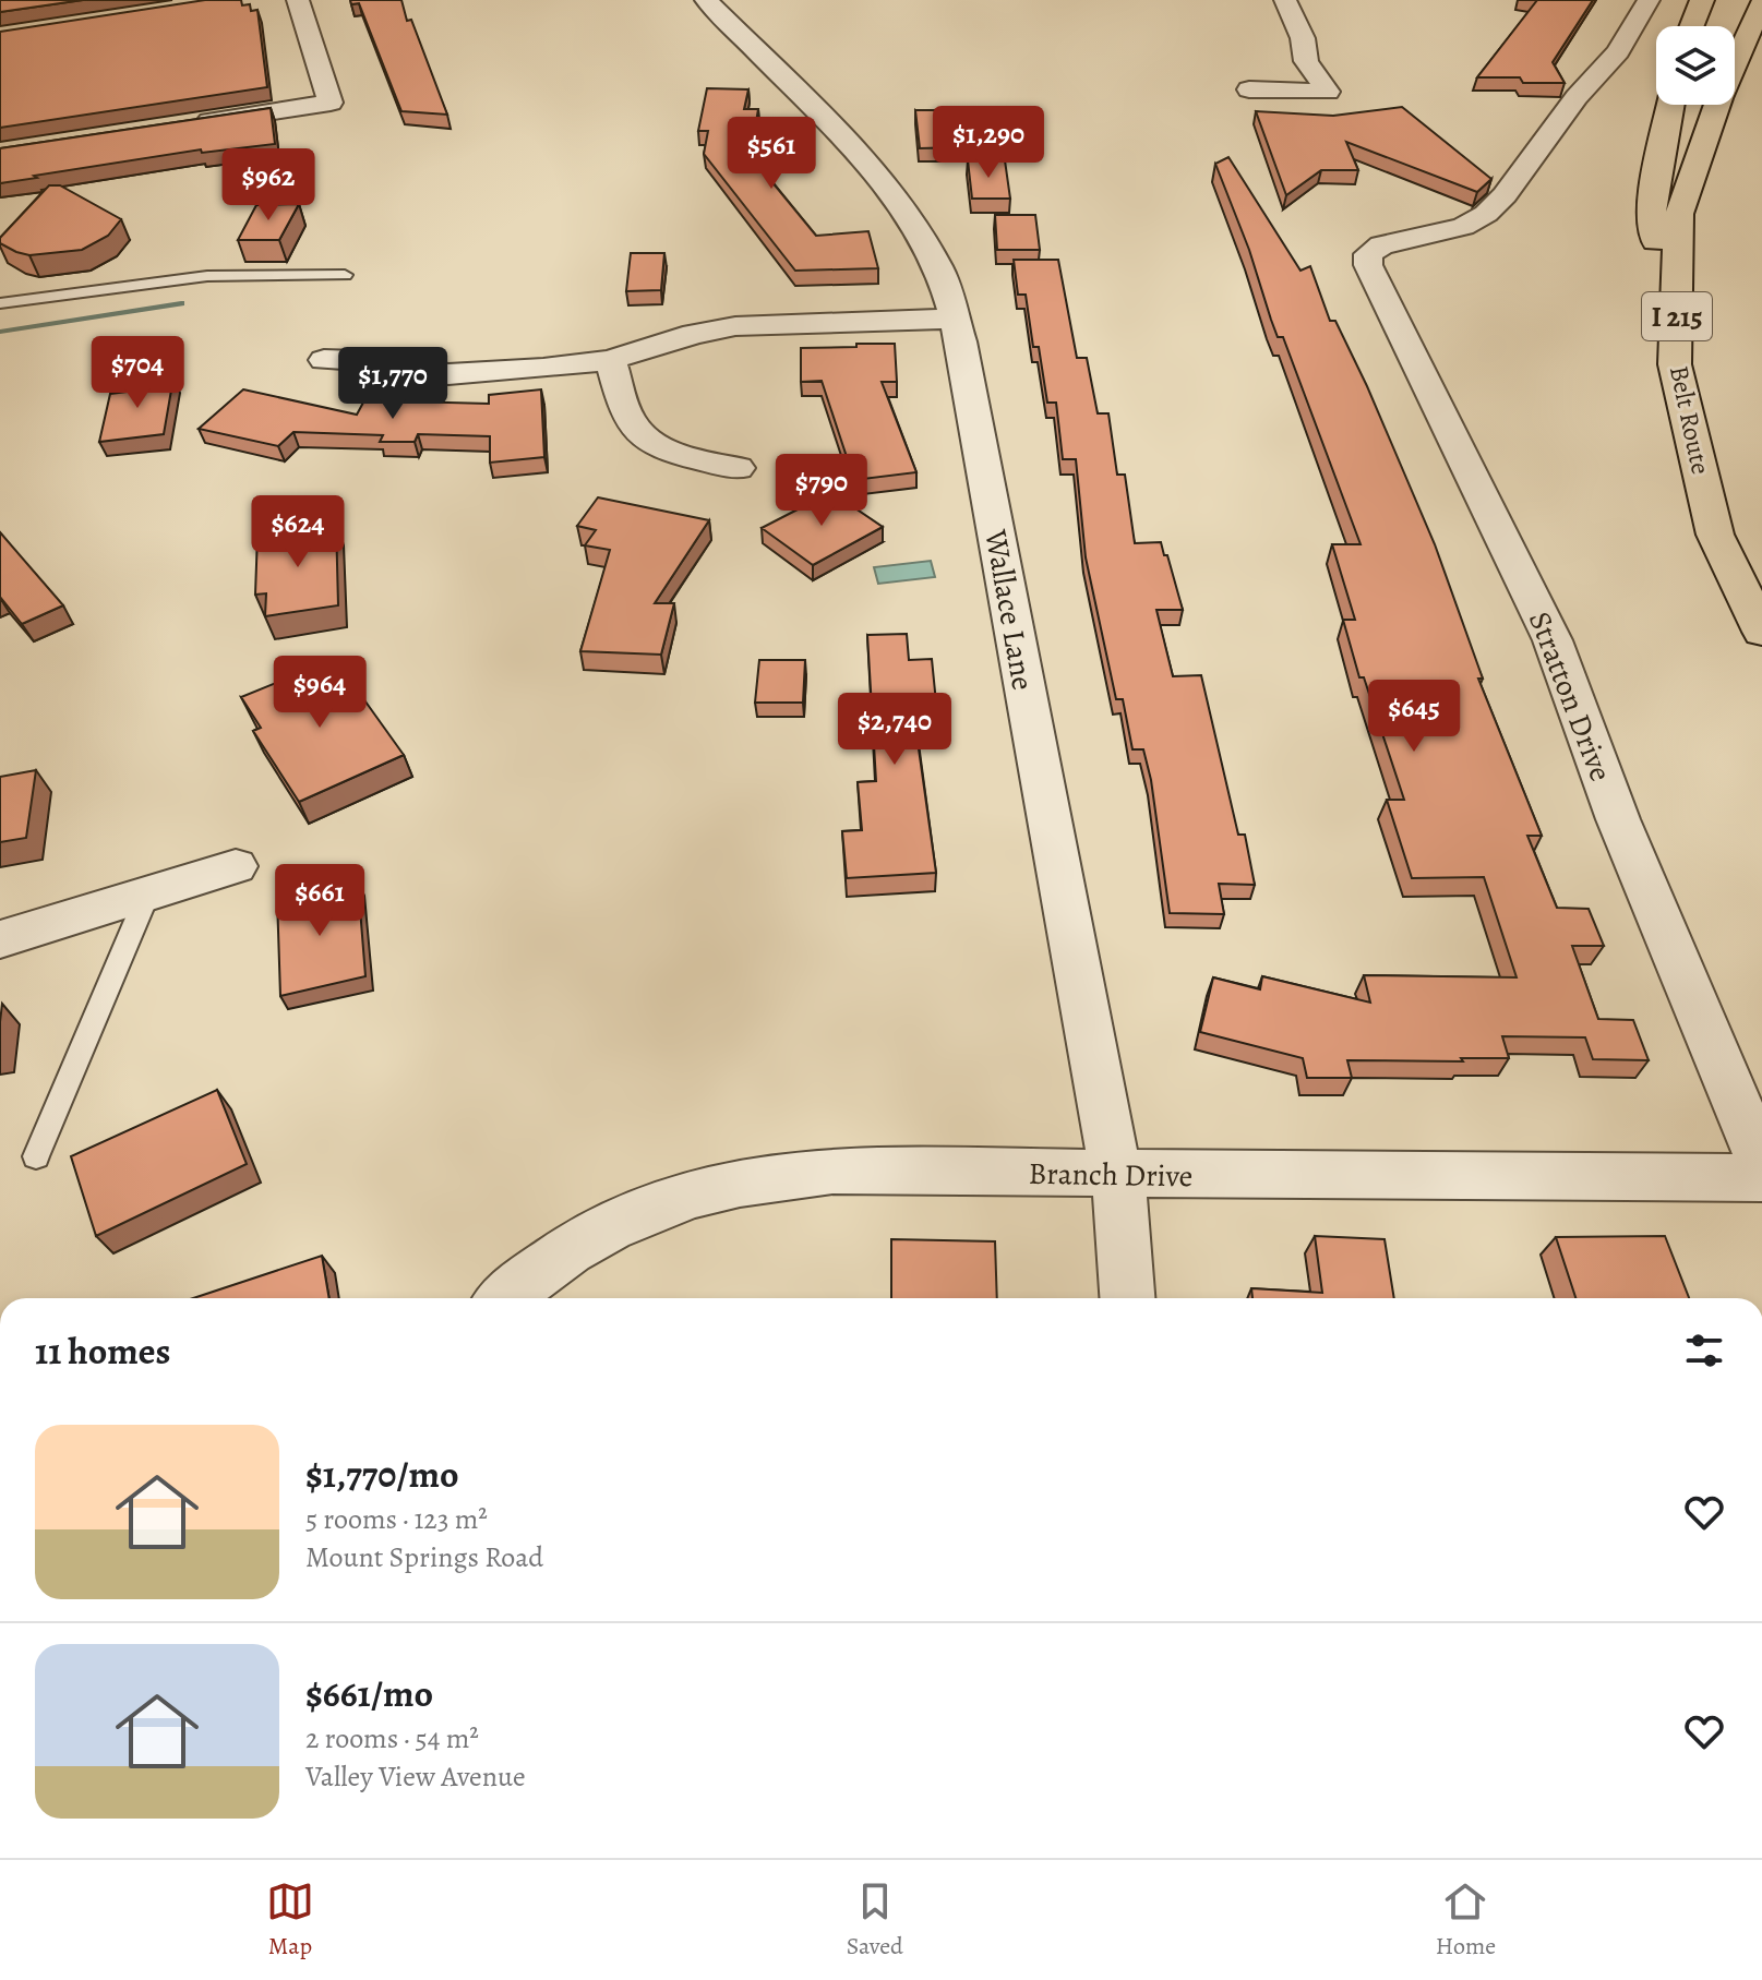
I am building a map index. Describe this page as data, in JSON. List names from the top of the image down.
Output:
{
  "streets": {
    "highway": ["I 215", "Belt Route"],
    "street": ["Wallace Lane", "Stratton Drive", "Branch Drive"]
  },
  "crossings": [
    ["Wallace Lane", "Branch Drive"]
  ],
  "page": {
    "price": [
      "$1,290",
      "$561",
      "$962",
      "$704",
      "$1,770",
      "$790",
      "$624",
      "$964",
      "$645",
      "$2,740",
      "$661"
    ],
    "heading": "11 homes",
    "list": [
      {
        "name": "$1,770/mo",
        "note": "5 rooms · 123 m² · Mount Springs Road"
      },
      {
        "name": "$661/mo",
        "note": "2 rooms · 54 m² · Valley View Avenue"
      }
    ],
    "tabs": ["Map", "Saved", "Home"]
  }
}
